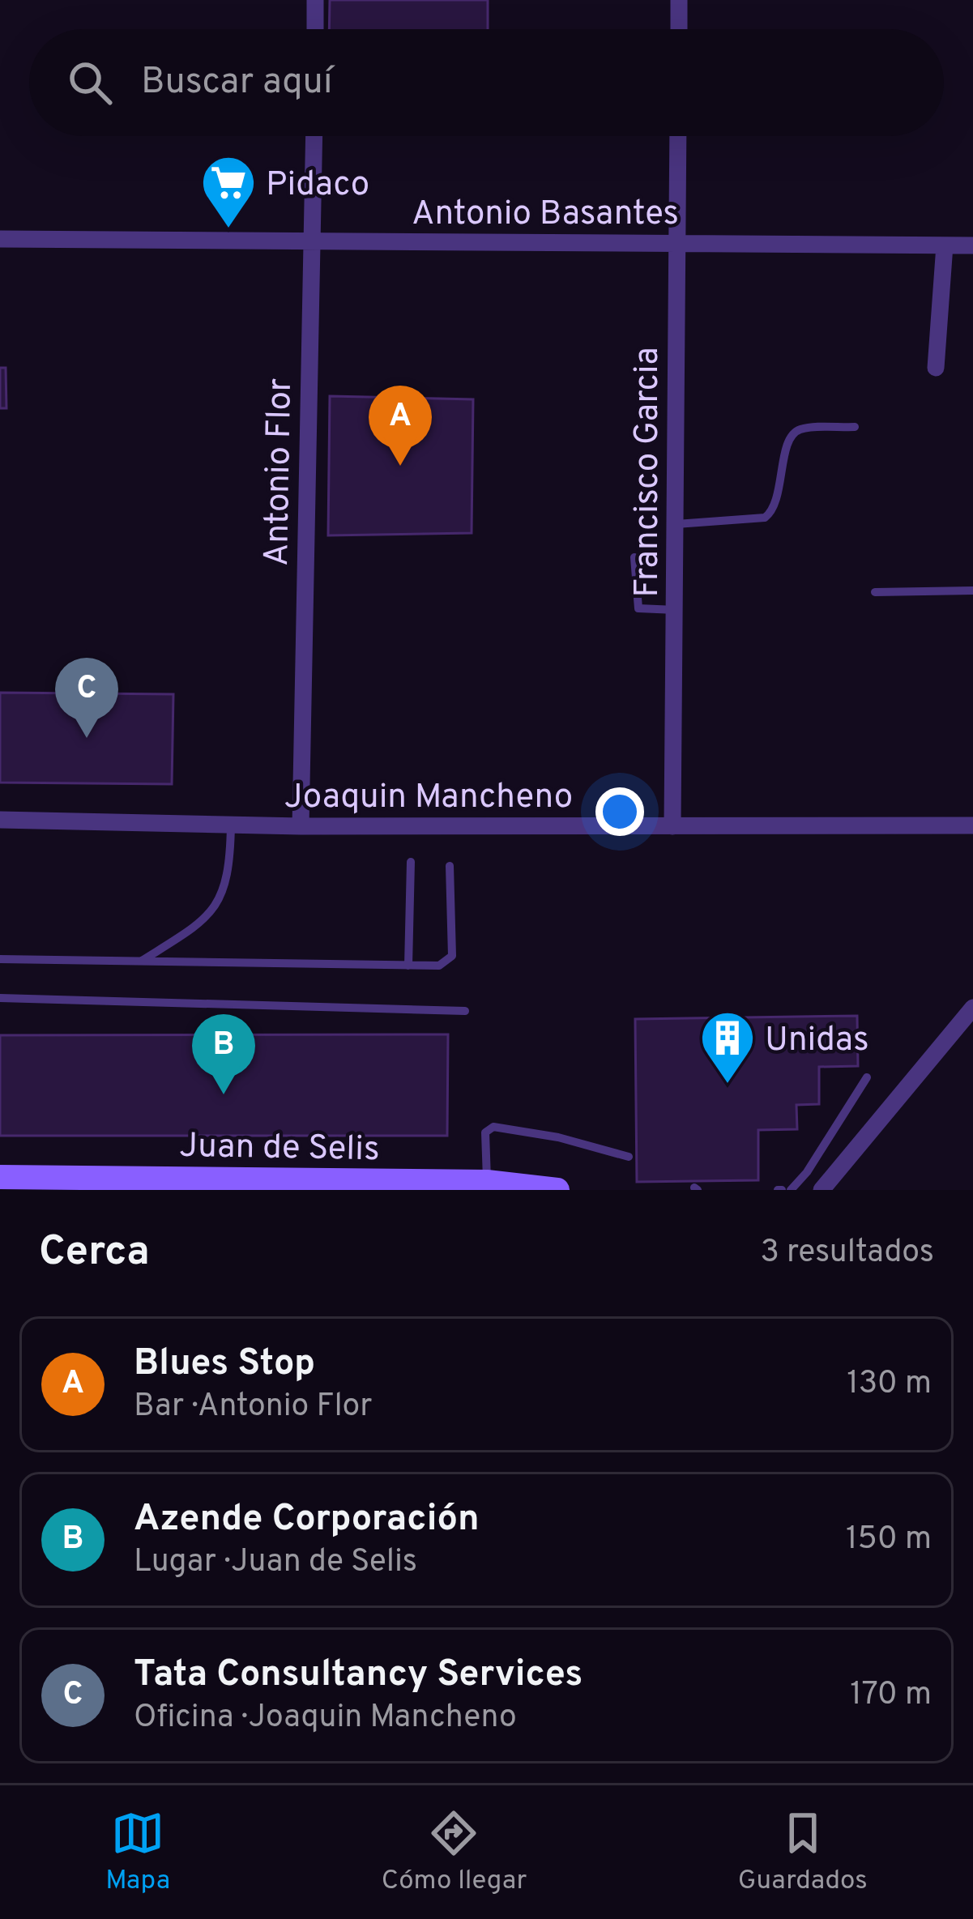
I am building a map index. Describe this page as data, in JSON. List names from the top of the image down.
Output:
{
  "streets": {
    "main road": ["Juan de Selis"],
    "street": [
      "Antonio Basantes",
      "Antonio Flor",
      "Francisco Garcia",
      "Joaquin Mancheno"
    ]
  },
  "crossings": [
    ["Antonio Basantes", "Antonio Flor"],
    ["Antonio Basantes", "Francisco Garcia"],
    ["Antonio Flor", "Joaquin Mancheno"],
    ["Francisco Garcia", "Joaquin Mancheno"]
  ],
  "places": {
    "supermarket": ["Pidaco"],
    "building": ["Unidas"]
  },
  "page": {
    "search": "Buscar aquí",
    "pins": ["A", "C", "B"],
    "heading": ["Cerca", "3 resultados"],
    "list": [
      {
        "mark": "A",
        "name": "Blues Stop",
        "note": "Bar · Antonio Flor",
        "value": "130 m"
      },
      {
        "mark": "B",
        "name": "Azende Corporación",
        "note": "Lugar · Juan de Selis",
        "value": "150 m"
      },
      {
        "mark": "C",
        "name": "Tata Consultancy Services",
        "note": "Oficina · Joaquin Mancheno",
        "value": "170 m"
      }
    ],
    "nav": ["Mapa", "Cómo llegar", "Guardados"]
  }
}
